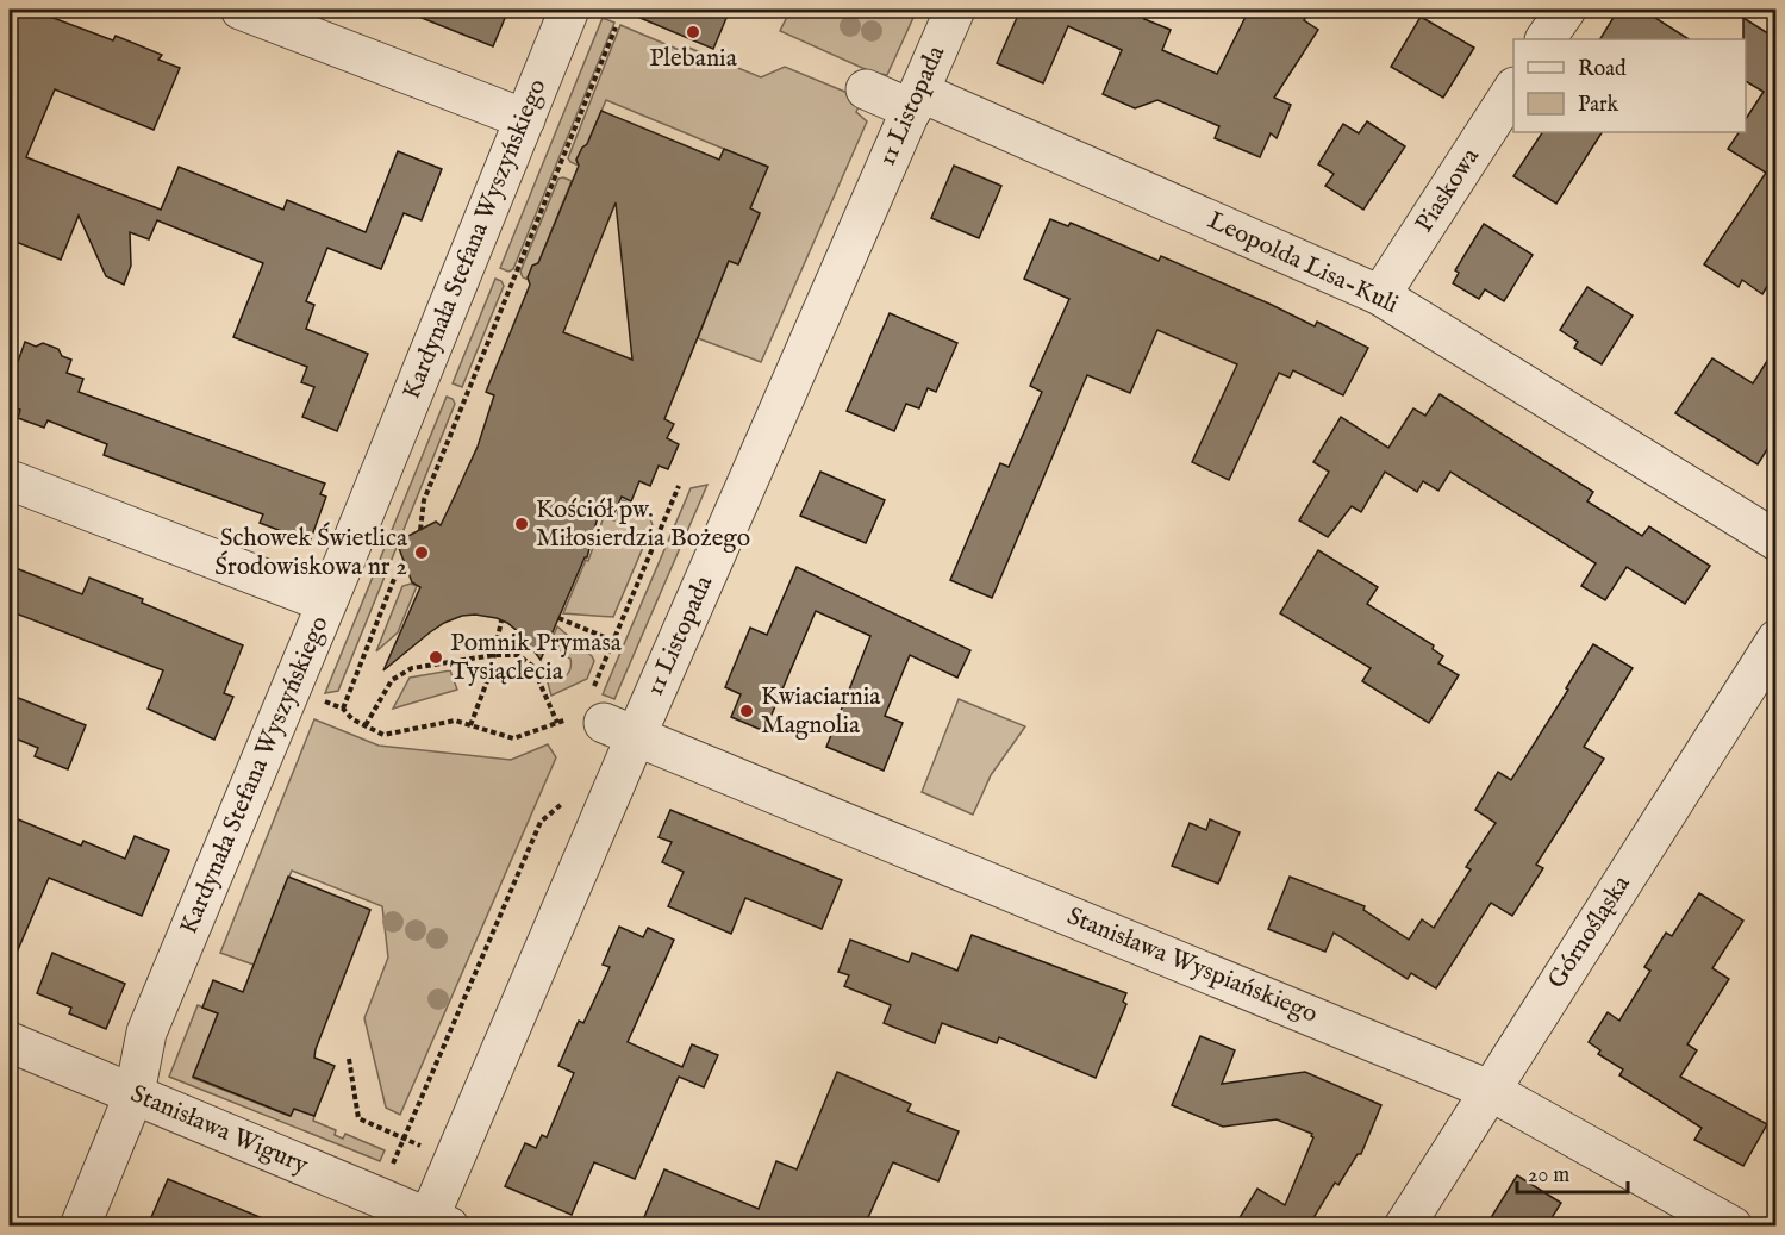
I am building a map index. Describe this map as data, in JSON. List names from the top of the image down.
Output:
{
  "streets": {
    "street": [
      "11 Listopada",
      "Piaskowa",
      "Kardynała Stefana Wyszyńskiego",
      "Leopolda Lisa-Kuli",
      "Górnośląska",
      "Stanisława Wyspiańskiego",
      "Stanisława Wigury"
    ]
  },
  "crossings": [
    ["11 Listopada", "Leopolda Lisa-Kuli"],
    ["11 Listopada", "Stanisława Wyspiańskiego"],
    ["11 Listopada", "Stanisława Wigury"],
    ["Piaskowa", "Leopolda Lisa-Kuli"],
    ["Kardynała Stefana Wyszyńskiego", "Stanisława Wigury"],
    ["Górnośląska", "Stanisława Wyspiańskiego"]
  ],
  "places": [
    "Plebania",
    "Kościół pw. Miłosierdzia Bożego",
    "Schowek Świetlica Środowiskowa nr 2",
    "Pomnik Prymasa Tysiąclecia",
    "Kwiaciarnia Magnolia"
  ],
  "legend": ["Road", "Park"],
  "scale_bar": "20 m"
}
